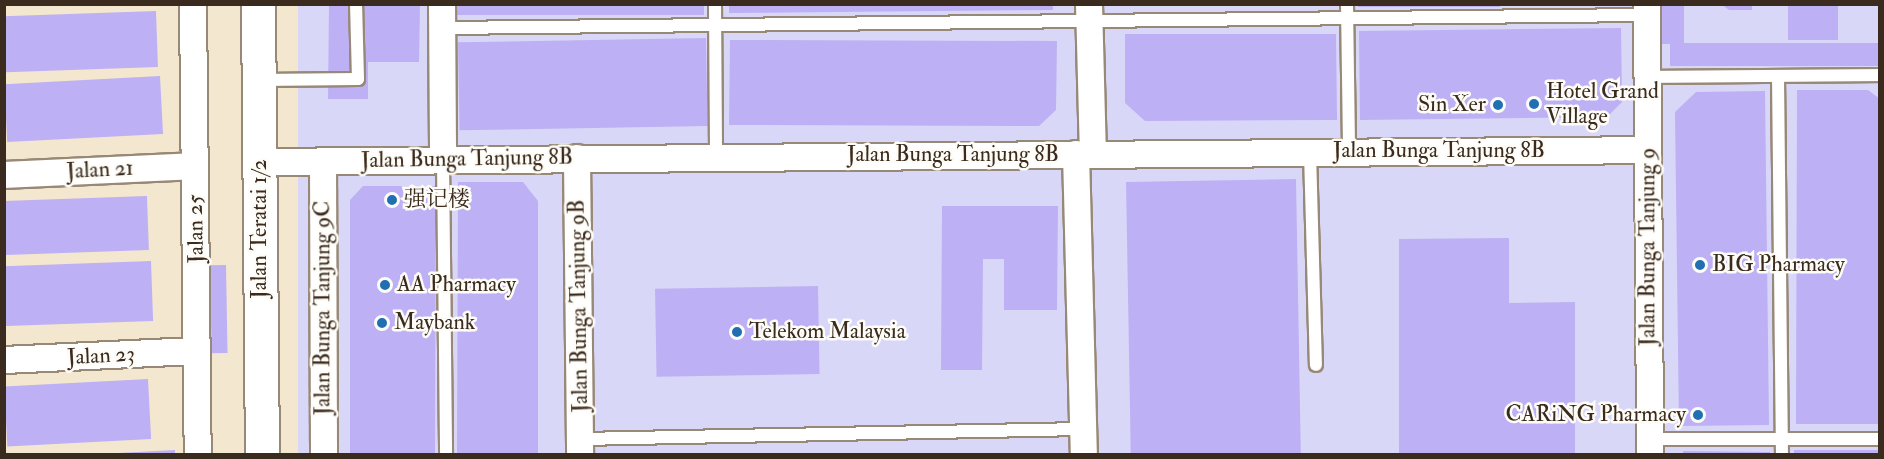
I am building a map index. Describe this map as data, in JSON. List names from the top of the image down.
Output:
{
  "streets": {
    "main road": ["Jalan Teratai 1/2"],
    "street": [
      "Jalan Bunga Tanjung 8B",
      "Jalan 21",
      "Jalan 25",
      "Jalan Bunga Tanjung 9",
      "Jalan Bunga Tanjung 9B",
      "Jalan Bunga Tanjung 9C",
      "Jalan 23"
    ]
  },
  "crossings": [
    ["Jalan Bunga Tanjung 8B", "Jalan Teratai 1/2"],
    ["Jalan Bunga Tanjung 8B", "Jalan Bunga Tanjung 9"],
    ["Jalan Bunga Tanjung 8B", "Jalan Bunga Tanjung 9B"],
    ["Jalan Bunga Tanjung 8B", "Jalan Bunga Tanjung 9C"],
    ["Jalan 21", "Jalan 25"],
    ["Jalan 25", "Jalan 23"]
  ],
  "places": [
    "Hotel Grand Village",
    "Sin Xer",
    "强记楼",
    "BIG Pharmacy",
    "AA Pharmacy",
    "Maybank",
    "Telekom Malaysia",
    "CARiNG Pharmacy"
  ]
}
